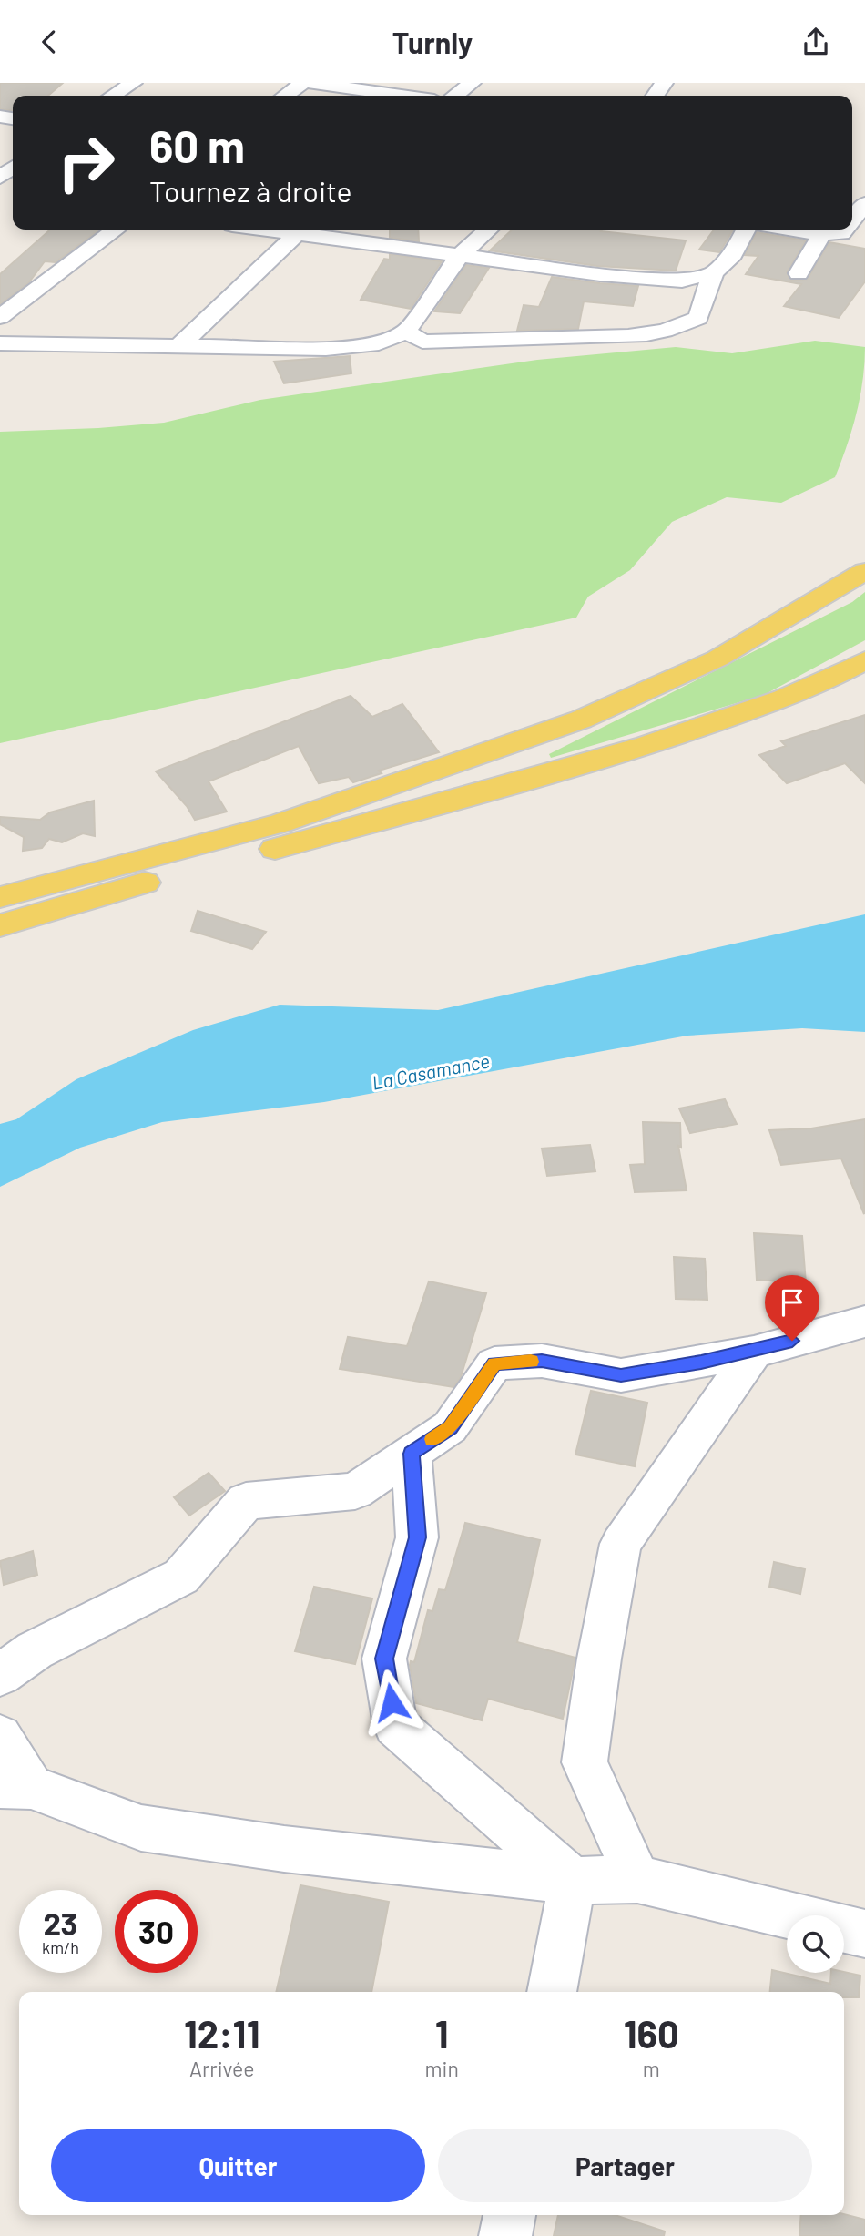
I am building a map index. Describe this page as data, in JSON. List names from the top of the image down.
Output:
{
  "water": ["La Casamance"],
  "page": {
    "header": "Turnly",
    "turn": ["60 m", "Tournez à droite"],
    "speed": "23 km/h",
    "limit": "30",
    "eta": [
      "12:11",
      "Arrivée",
      "1",
      "min",
      "160",
      "m"
    ],
    "buttons": ["Quitter", "Partager"]
  }
}
